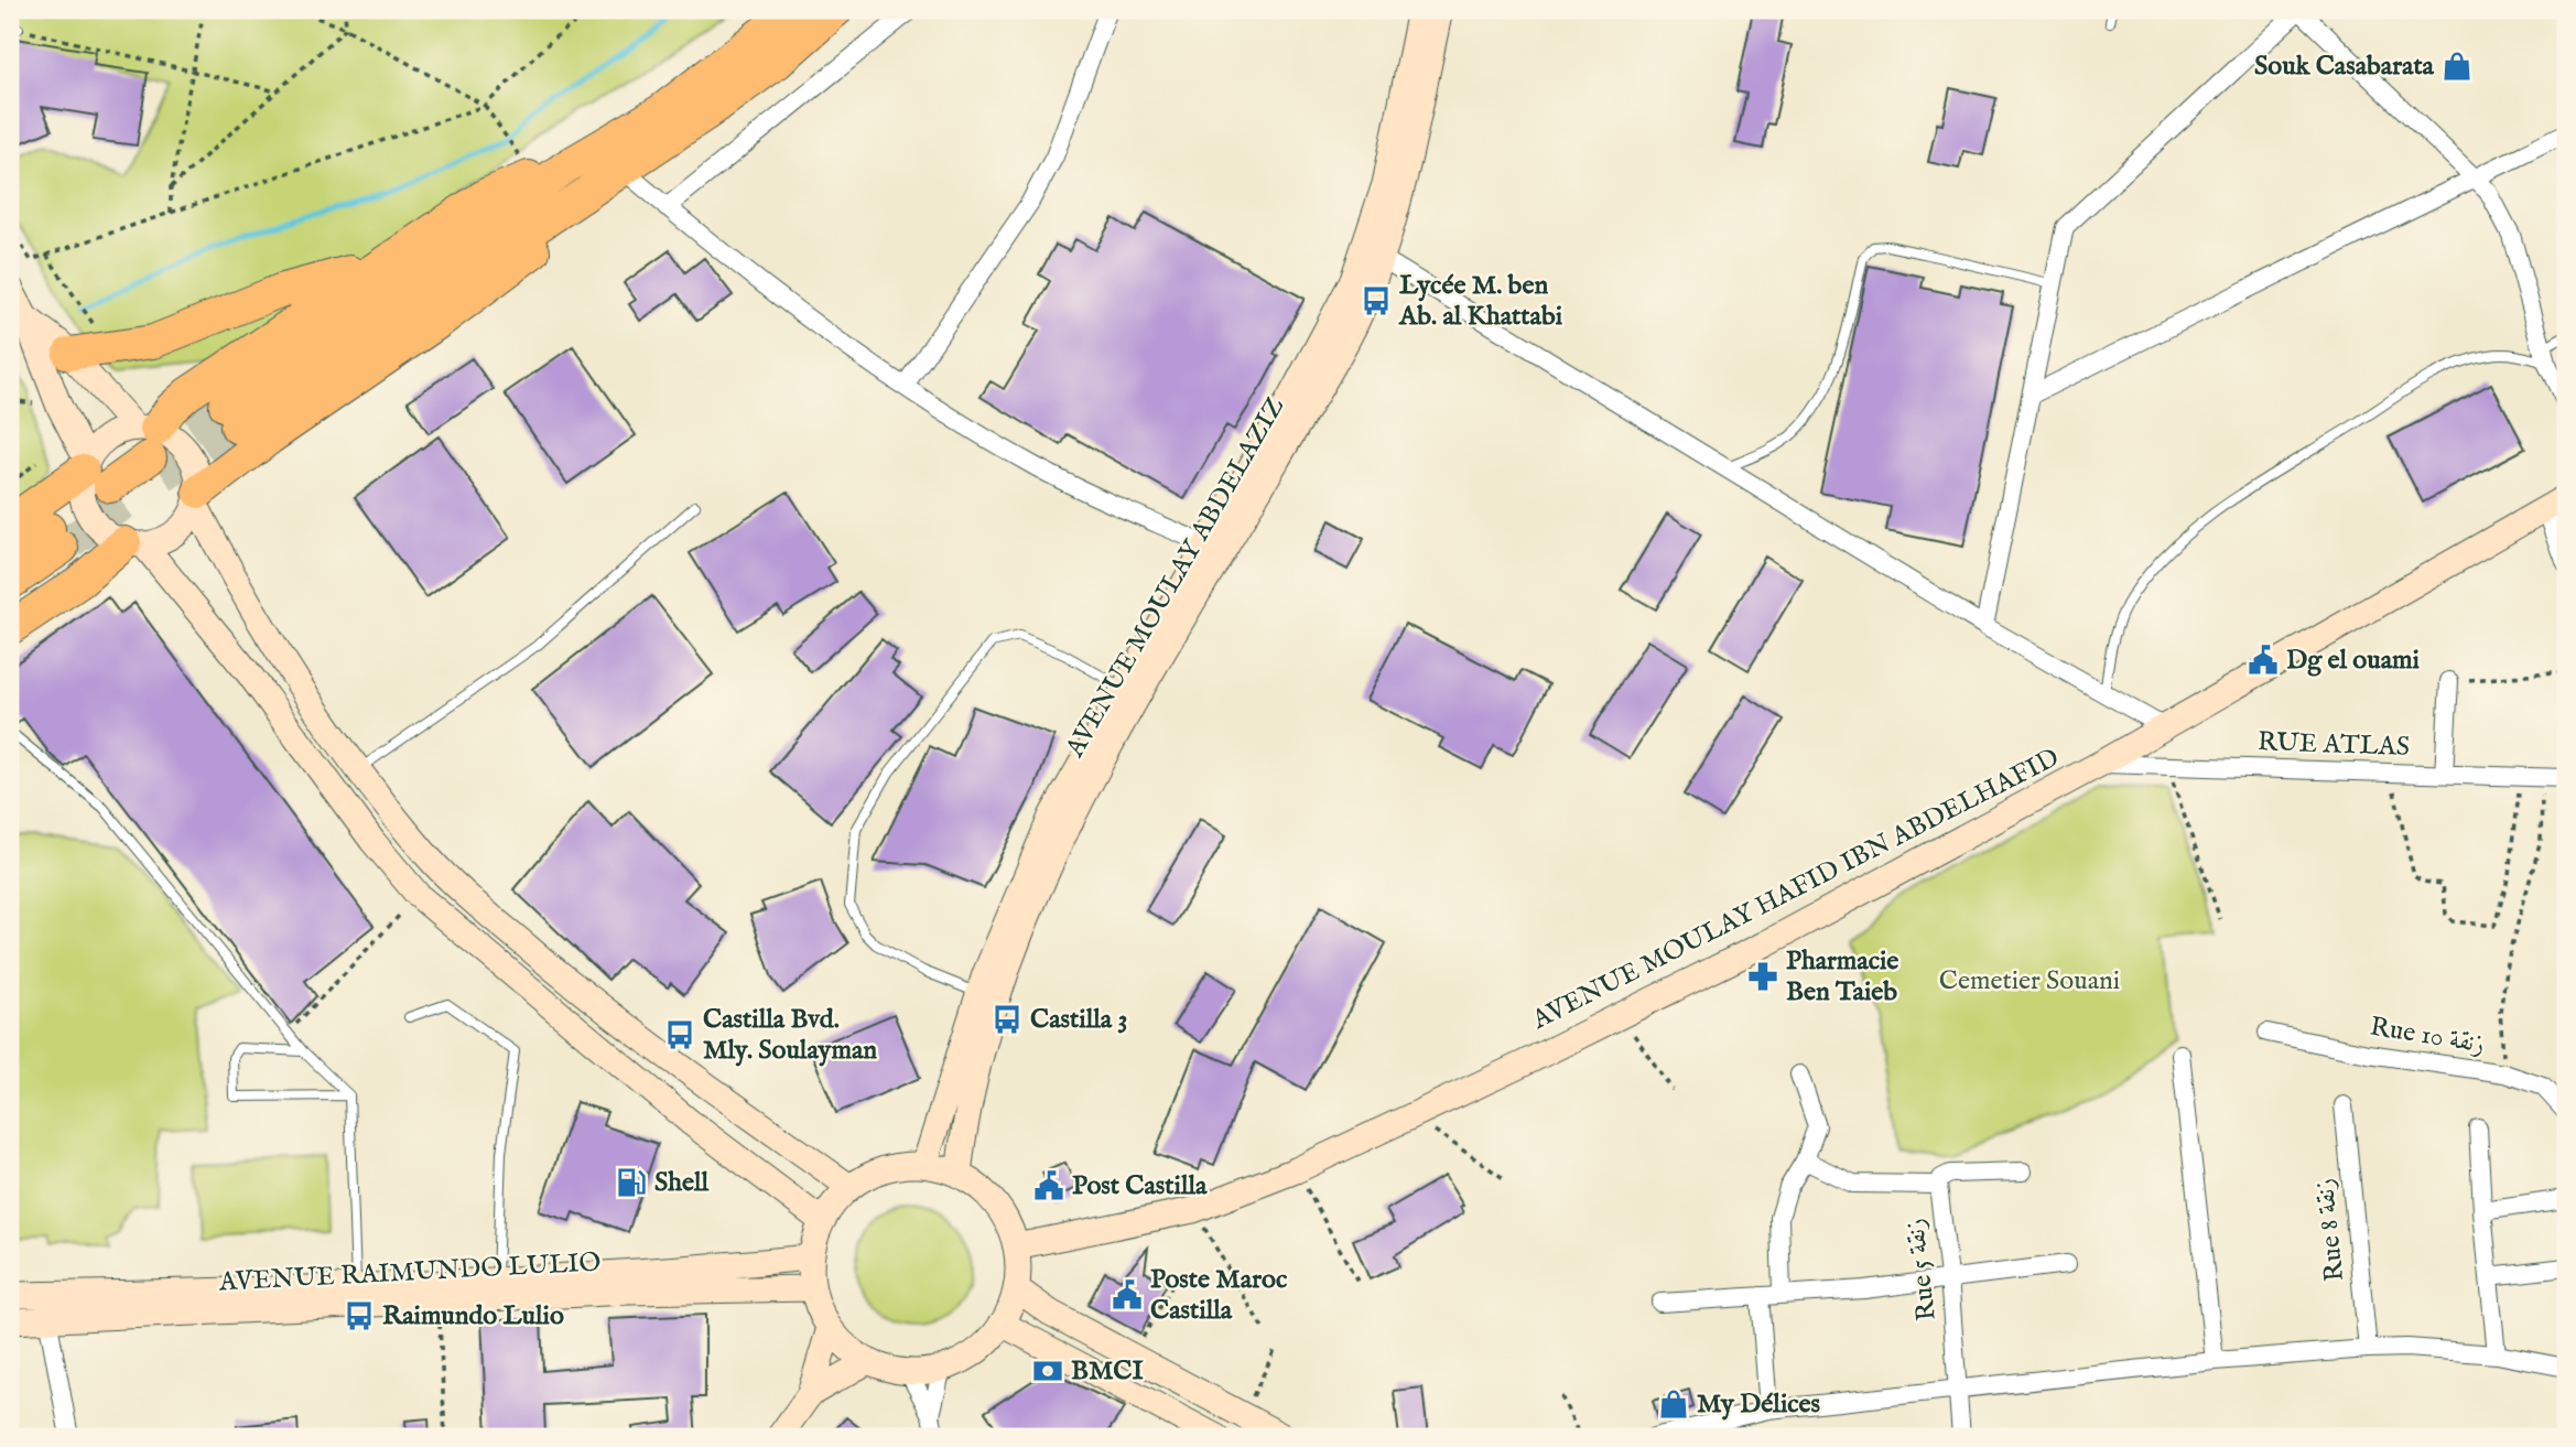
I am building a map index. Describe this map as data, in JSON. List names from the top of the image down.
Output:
{
  "streets": {
    "main road": ["AVENUE MOULAY ABDELAZIZ", "AVENUE MOULAY HAFID IBN ABDELHAFID", "AVENUE RAIMUNDO LULIO"],
    "street": [
      "RUE ATLAS",
      "Rue 10 زنقة",
      "Rue 8 زنقة",
      "Rue 5 زنقة"
    ]
  },
  "crossings": [
    ["AVENUE MOULAY ABDELAZIZ", "AVENUE MOULAY HAFID IBN ABDELHAFID"],
    ["AVENUE MOULAY ABDELAZIZ", "AVENUE RAIMUNDO LULIO"],
    ["RUE ATLAS", "AVENUE MOULAY HAFID IBN ABDELHAFID"],
    ["AVENUE MOULAY HAFID IBN ABDELHAFID", "AVENUE RAIMUNDO LULIO"]
  ],
  "parks": ["Cemetier Souani"],
  "places": {
    "shop": ["Souk Casabarata", "My Délices"],
    "bus stop": [
      "Lycée M. ben Ab. al Khattabi",
      "Castilla 3",
      "Castilla Bvd. Mly. Soulayman",
      "Raimundo Lulio"
    ],
    "public building": ["Dg el ouami", "Post Castilla", "Poste Maroc Castilla"],
    "pharmacy": ["Pharmacie Ben Taieb"],
    "fuel station": ["Shell"],
    "bank": ["BMCI"]
  }
}
